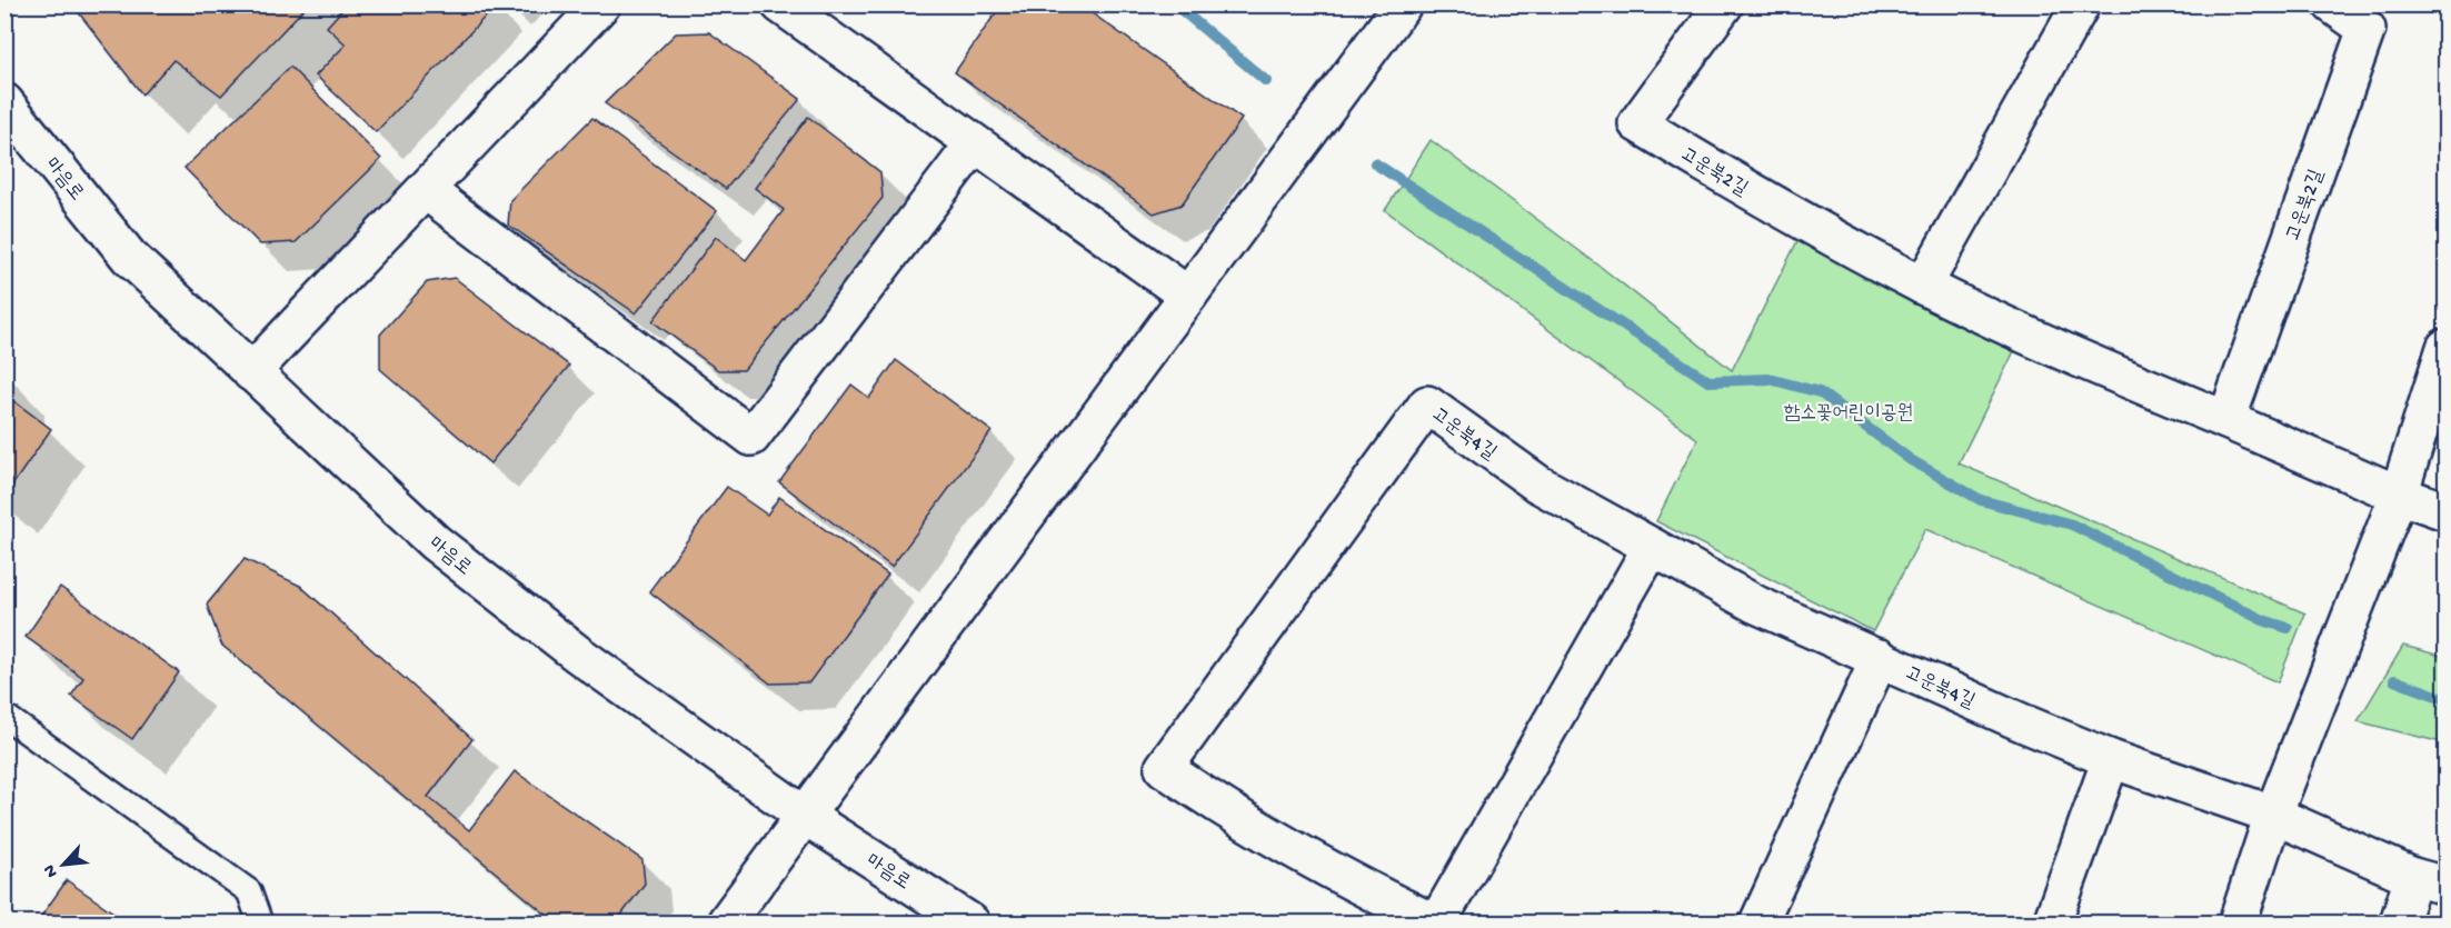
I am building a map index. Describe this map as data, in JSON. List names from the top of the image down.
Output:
{
  "streets": {
    "street": ["고운북2길", "마음로", "고운북4길"]
  },
  "parks": ["함소꽃어린이공원"],
  "north": "bottom left"
}
